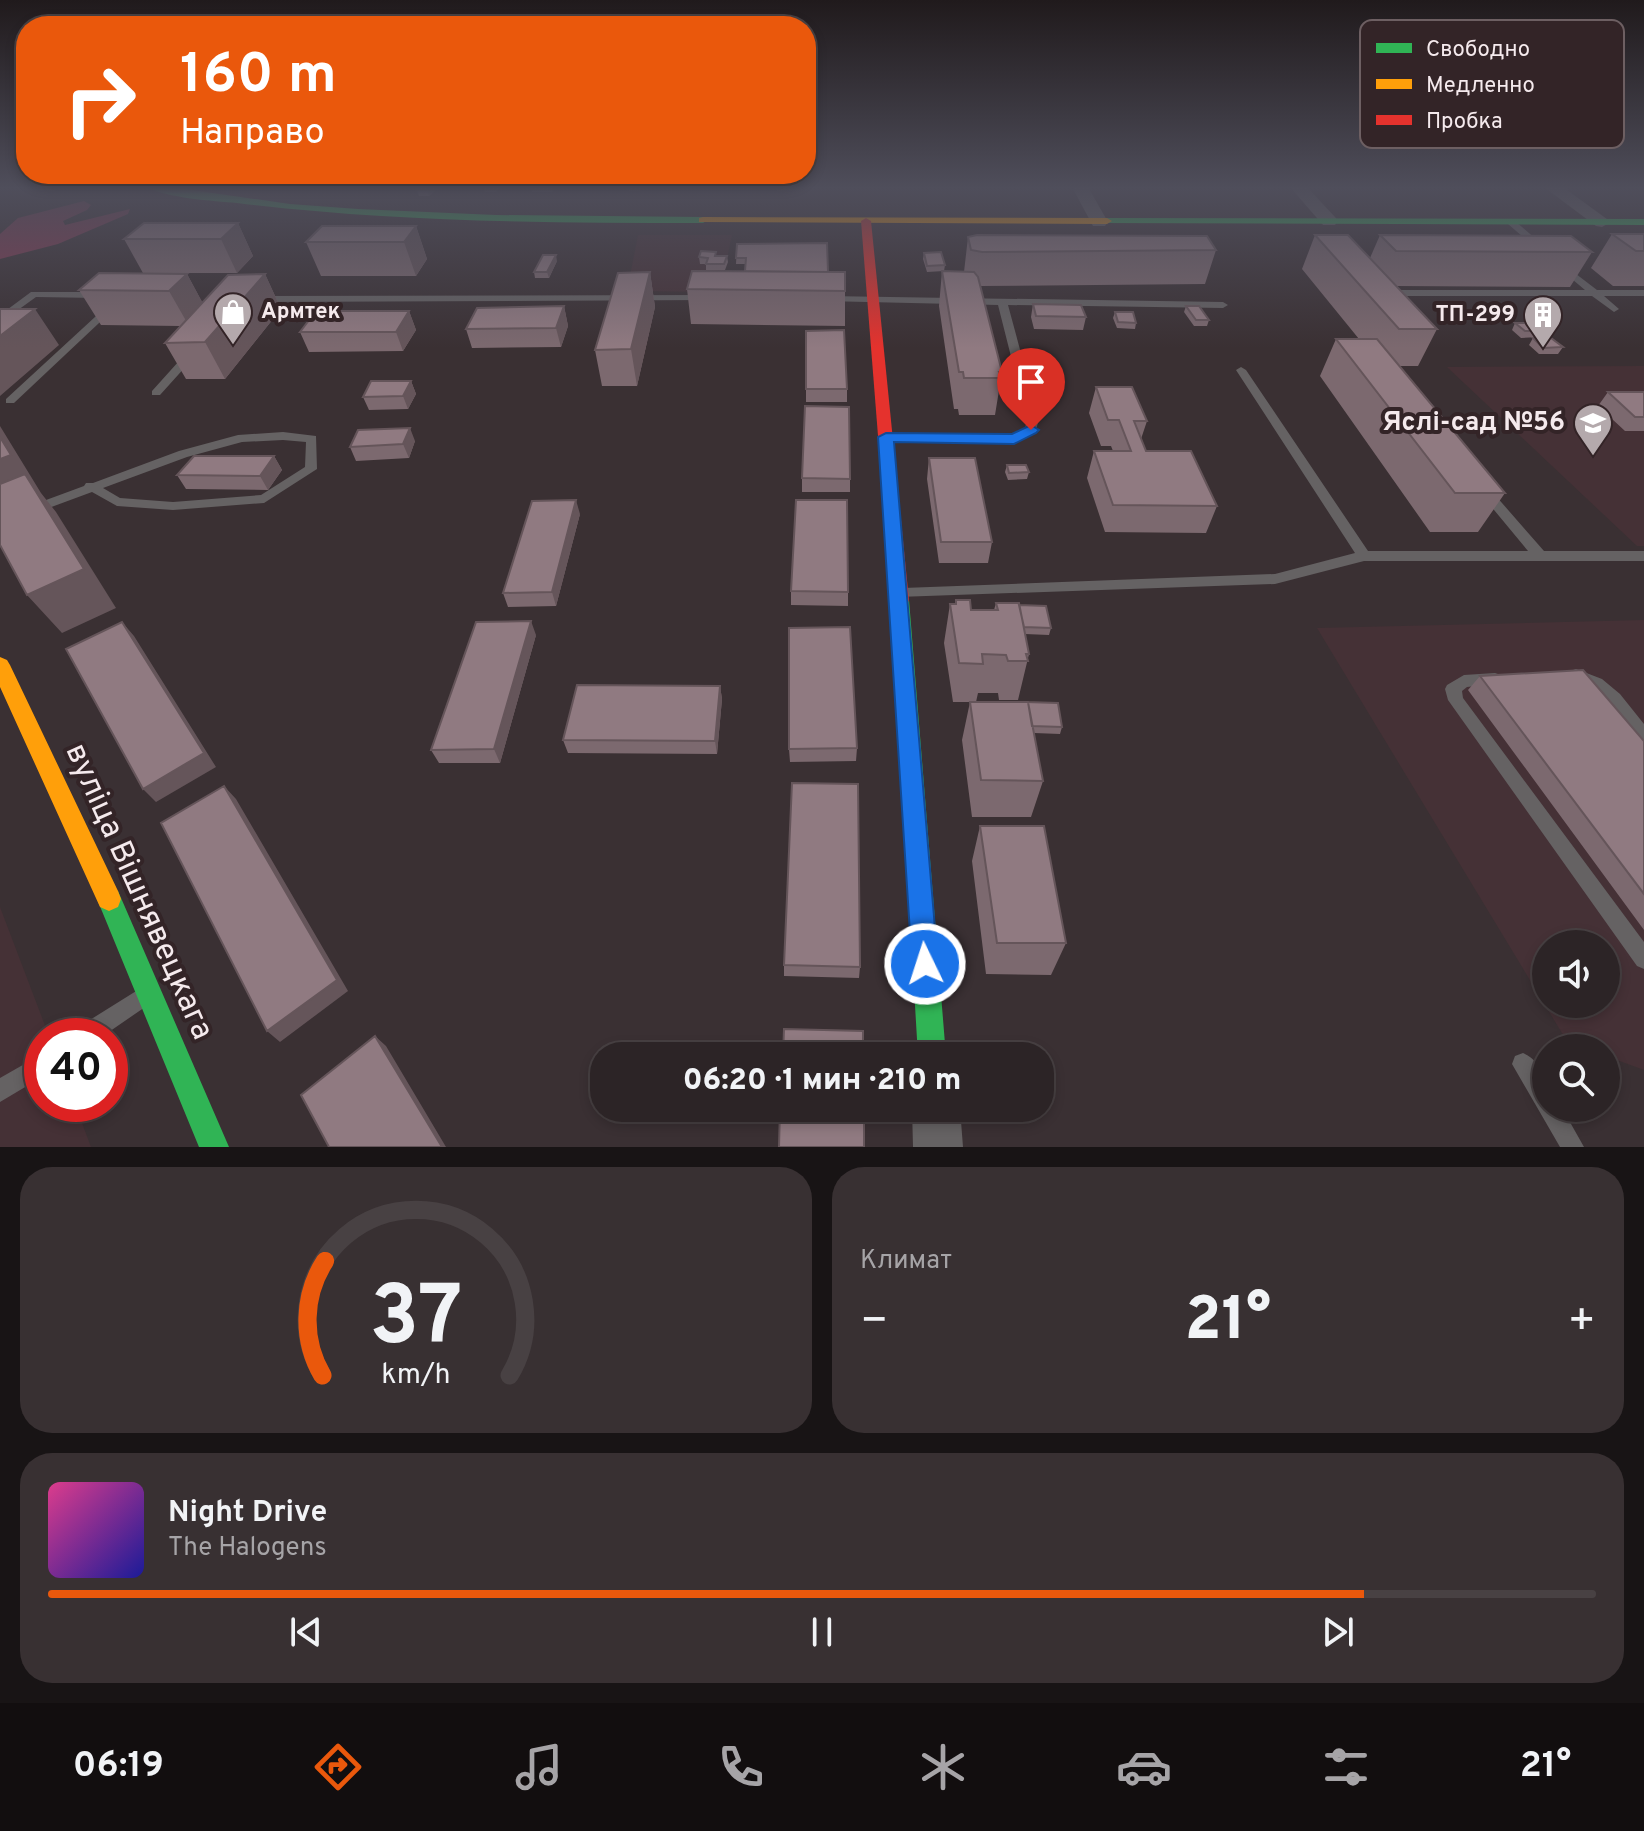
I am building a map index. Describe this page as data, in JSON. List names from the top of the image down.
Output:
{
  "streets": {
    "main road": ["вуліца Вішнявецкага"]
  },
  "places": {
    "shop": ["Армтек"],
    "building": ["ТП-299"],
    "school or university": ["Яслі-сад №56"]
  },
  "legend": ["Свободно", "Медленно", "Пробка"],
  "page": {
    "turn": ["160 m", "Направо"],
    "limit": "40",
    "trip": "06:20 · 1 мин · 210 m",
    "tile": "Климат",
    "heat": ["−", "21°", "+"],
    "song": ["Night Drive", "The Halogens"],
    "tabs": ["06:19", "21°"],
    "gauge": ["37", "km/h"]
  }
}
